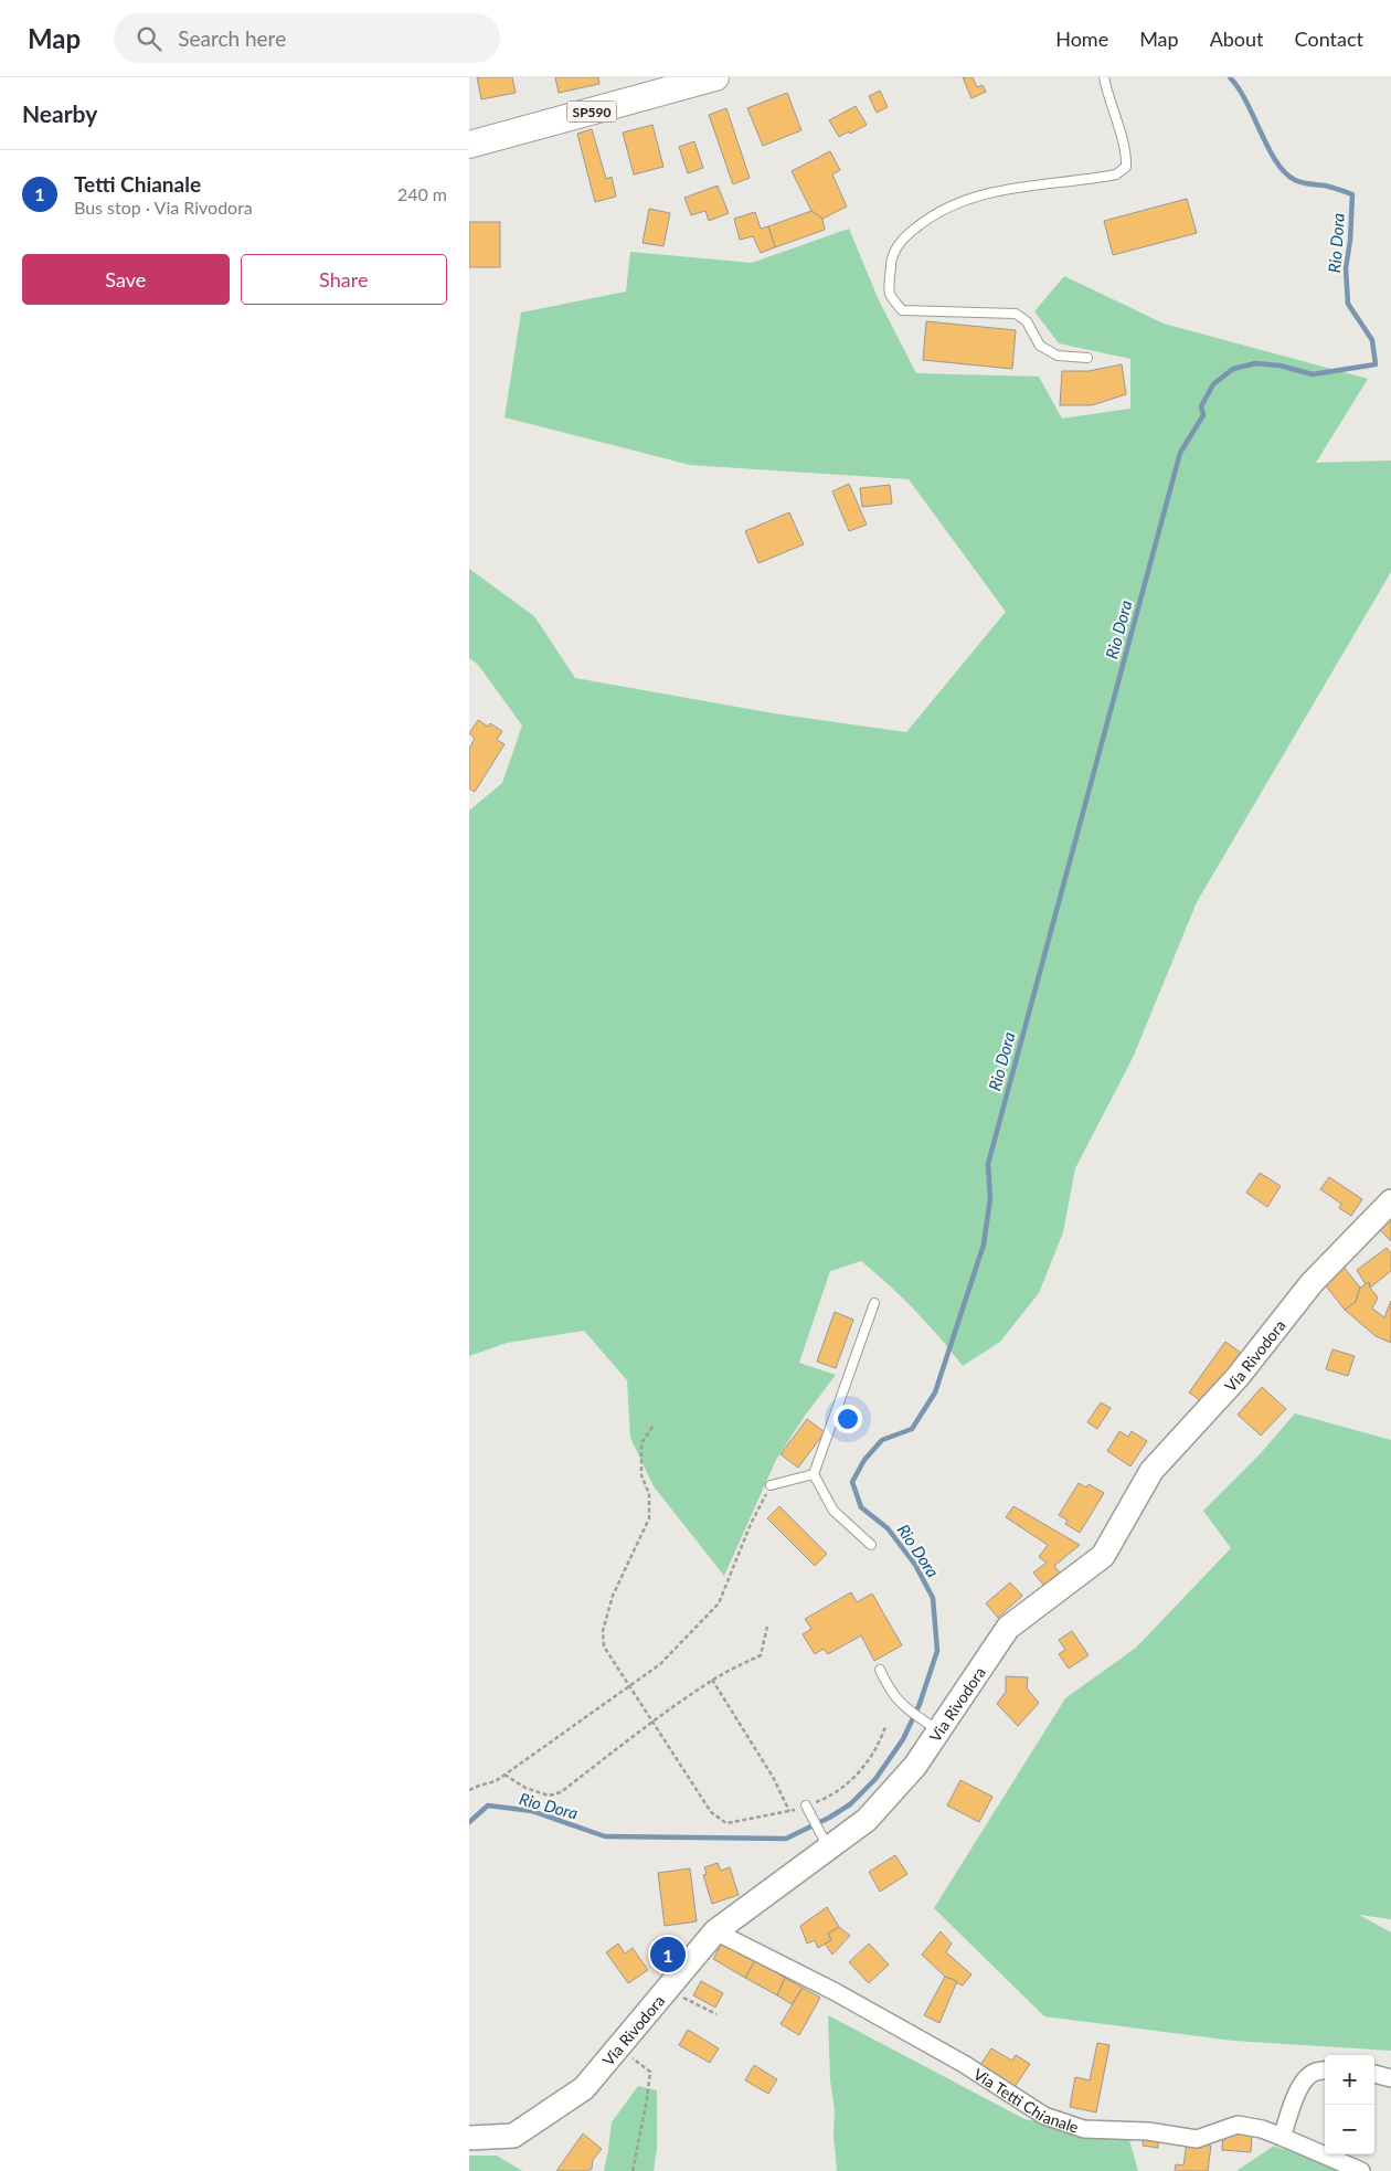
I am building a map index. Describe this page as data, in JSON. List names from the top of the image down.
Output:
{
  "streets": {
    "main road": ["SP590"],
    "street": ["Via Rivodora", "Via Tetti Chianale"]
  },
  "crossings": [
    ["Via Rivodora", "Via Tetti Chianale"]
  ],
  "water": ["Rio Dora"],
  "page": {
    "header": "Map",
    "search": "Search here",
    "nav": [
      "Home",
      "Map",
      "About",
      "Contact"
    ],
    "heading": "Nearby",
    "list": [
      {
        "mark": "1",
        "name": "Tetti Chianale",
        "note": "Bus stop · Via Rivodora",
        "value": "240 m"
      }
    ],
    "buttons": ["Save", "Share"],
    "pins": "1",
    "map_buttons": ["+", "−"]
  }
}
